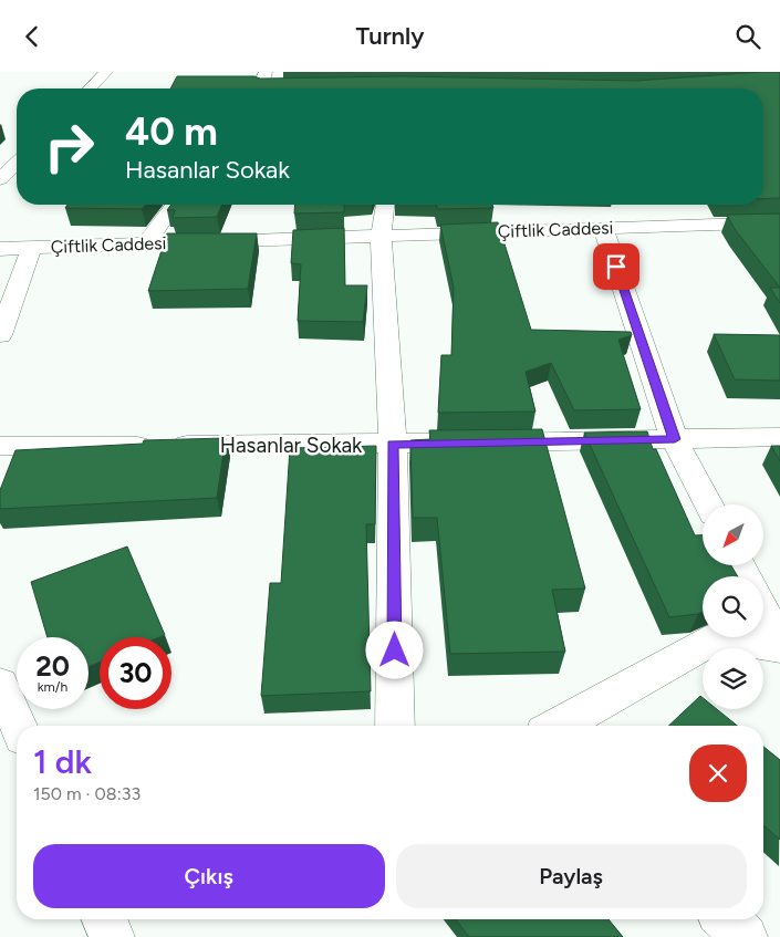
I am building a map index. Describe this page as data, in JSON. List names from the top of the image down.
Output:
{
  "streets": {
    "street": ["Çiftlik Caddesi", "Hasanlar Sokak"]
  },
  "north": "bottom left",
  "page": {
    "header": "Turnly",
    "turn": ["40 m", "Hasanlar Sokak"],
    "speed": "20 km/h",
    "limit": "30",
    "heading": ["1 dk", "150 m · 08:33"],
    "buttons": ["Çıkış", "Paylaş"]
  }
}
